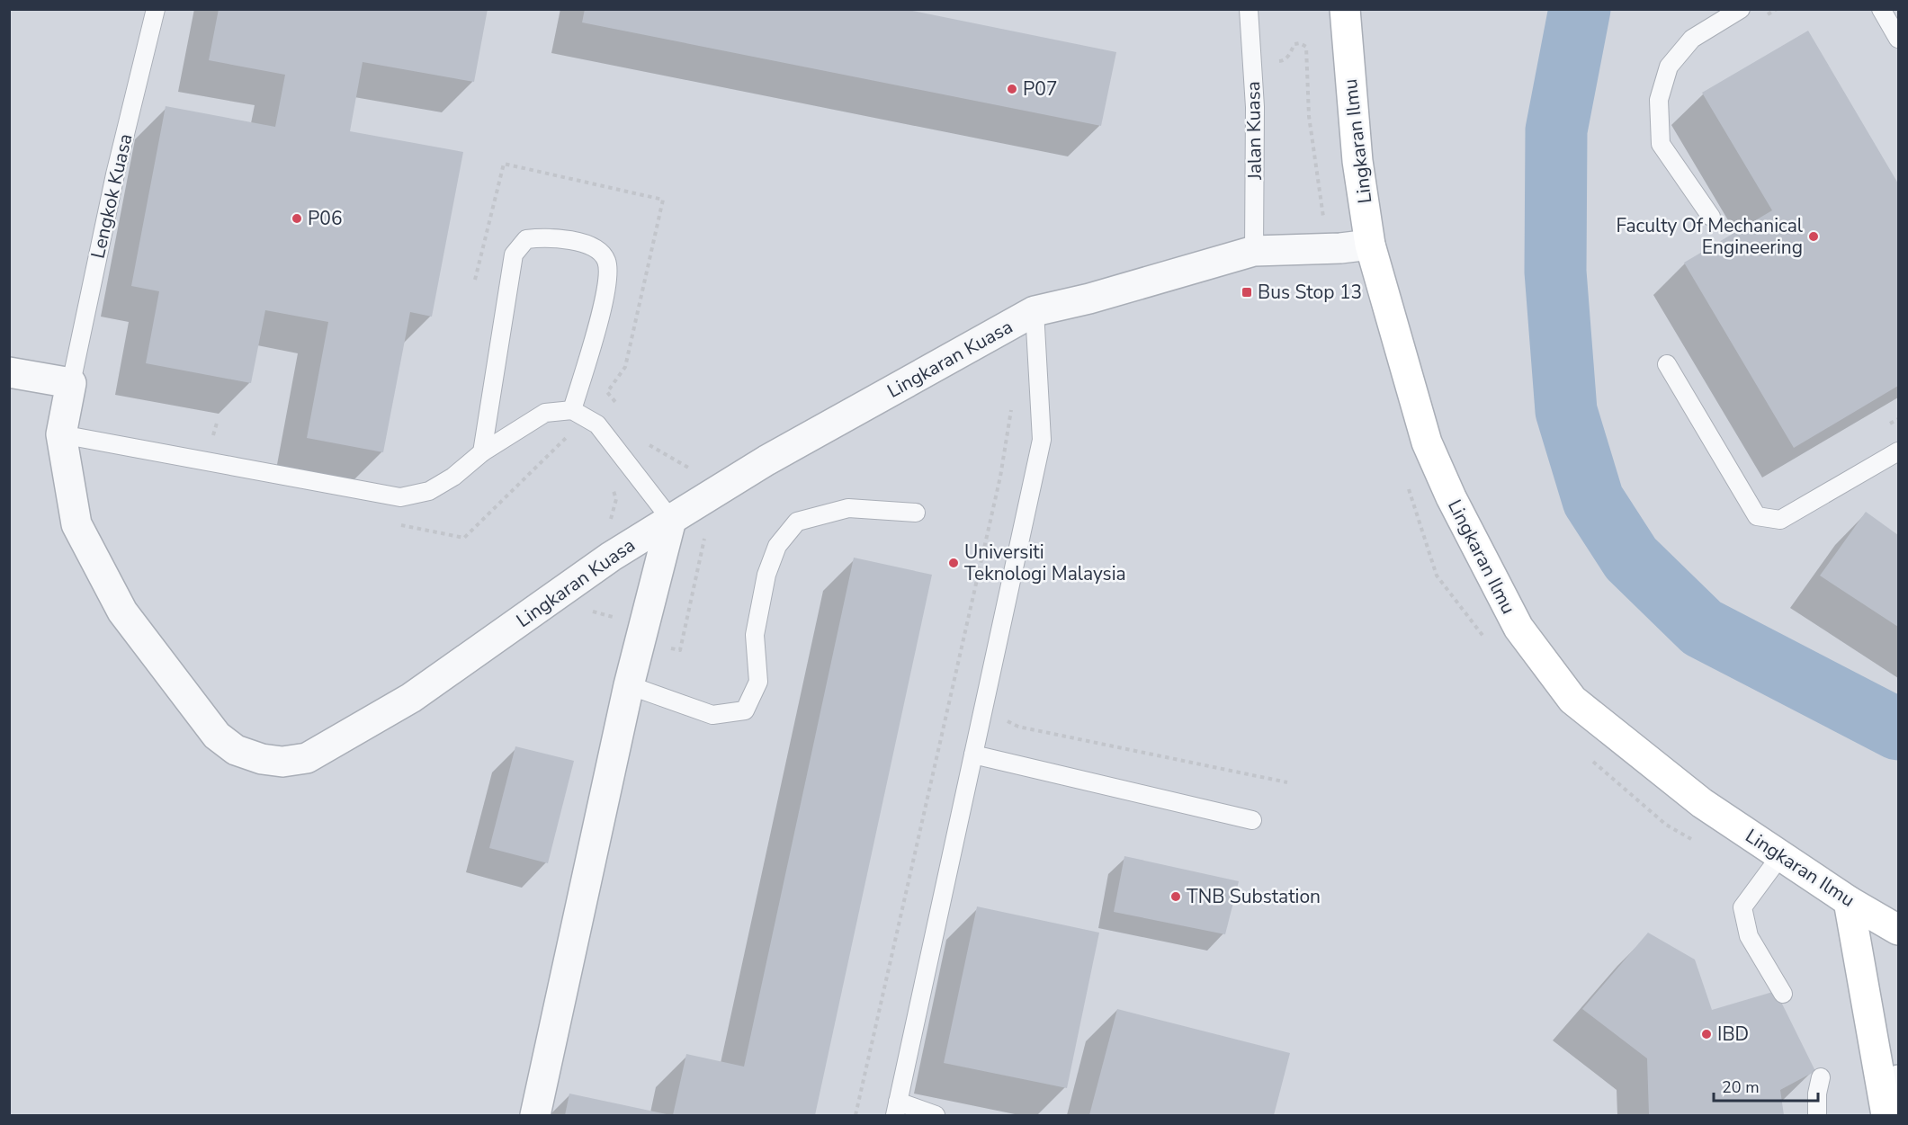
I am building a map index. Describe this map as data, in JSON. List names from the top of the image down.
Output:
{
  "streets": {
    "street": ["Lingkaran Ilmu", "Lingkaran Kuasa"],
    "lane": ["Jalan Kuasa", "Lengkok Kuasa"]
  },
  "crossings": [
    ["Jalan Kuasa", "Lingkaran Kuasa"],
    ["Lingkaran Ilmu", "Lingkaran Kuasa"],
    ["Lengkok Kuasa", "Lingkaran Kuasa"]
  ],
  "places": {
    "other": [
      "P07",
      "P06",
      "Faculty Of Mechanical Engineering",
      "Universiti Teknologi Malaysia",
      "TNB Substation",
      "IBD"
    ],
    "transit": ["Bus Stop 13"]
  },
  "scale_bar": "20 m"
}
